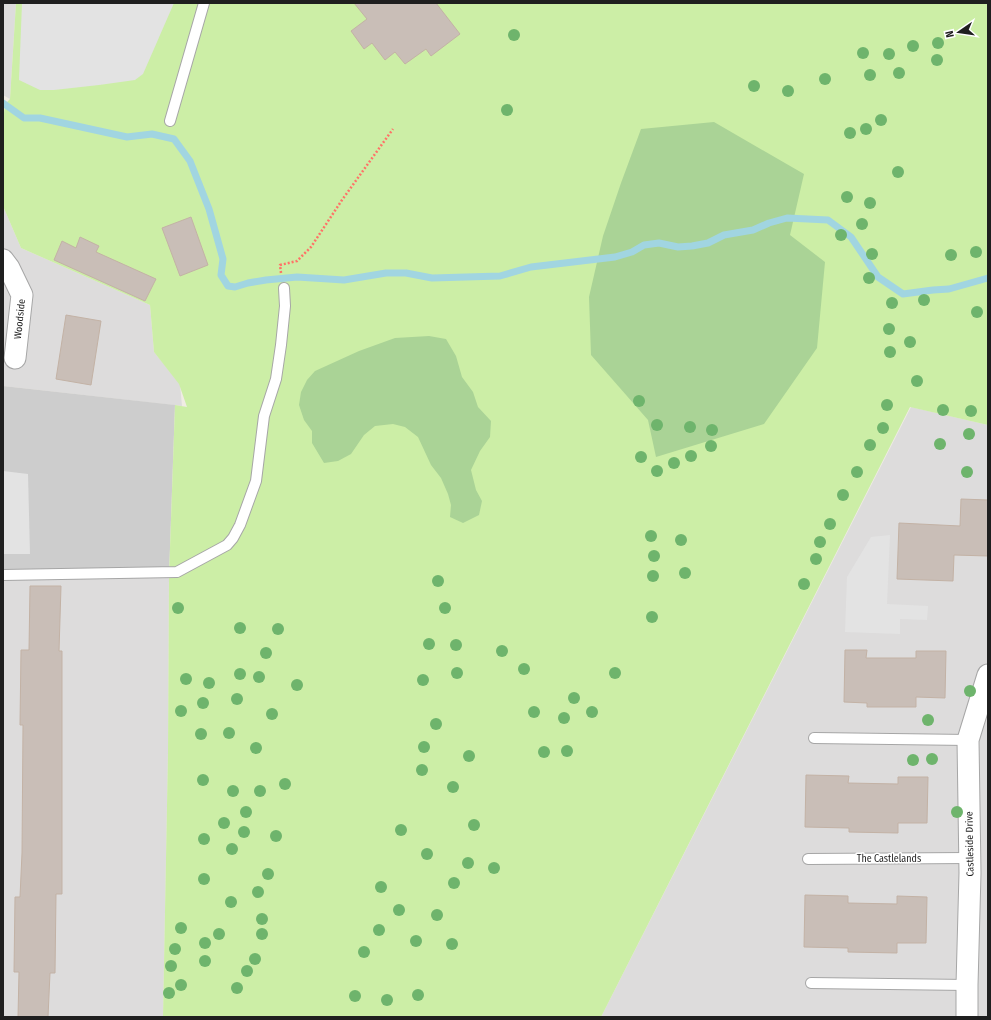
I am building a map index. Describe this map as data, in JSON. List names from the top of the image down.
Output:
{
  "streets": {
    "street": ["Woodside", "Castleside Drive"],
    "lane": ["The Castlelands"]
  },
  "crossings": [
    ["Castleside Drive", "The Castlelands"]
  ],
  "north": "left"
}
